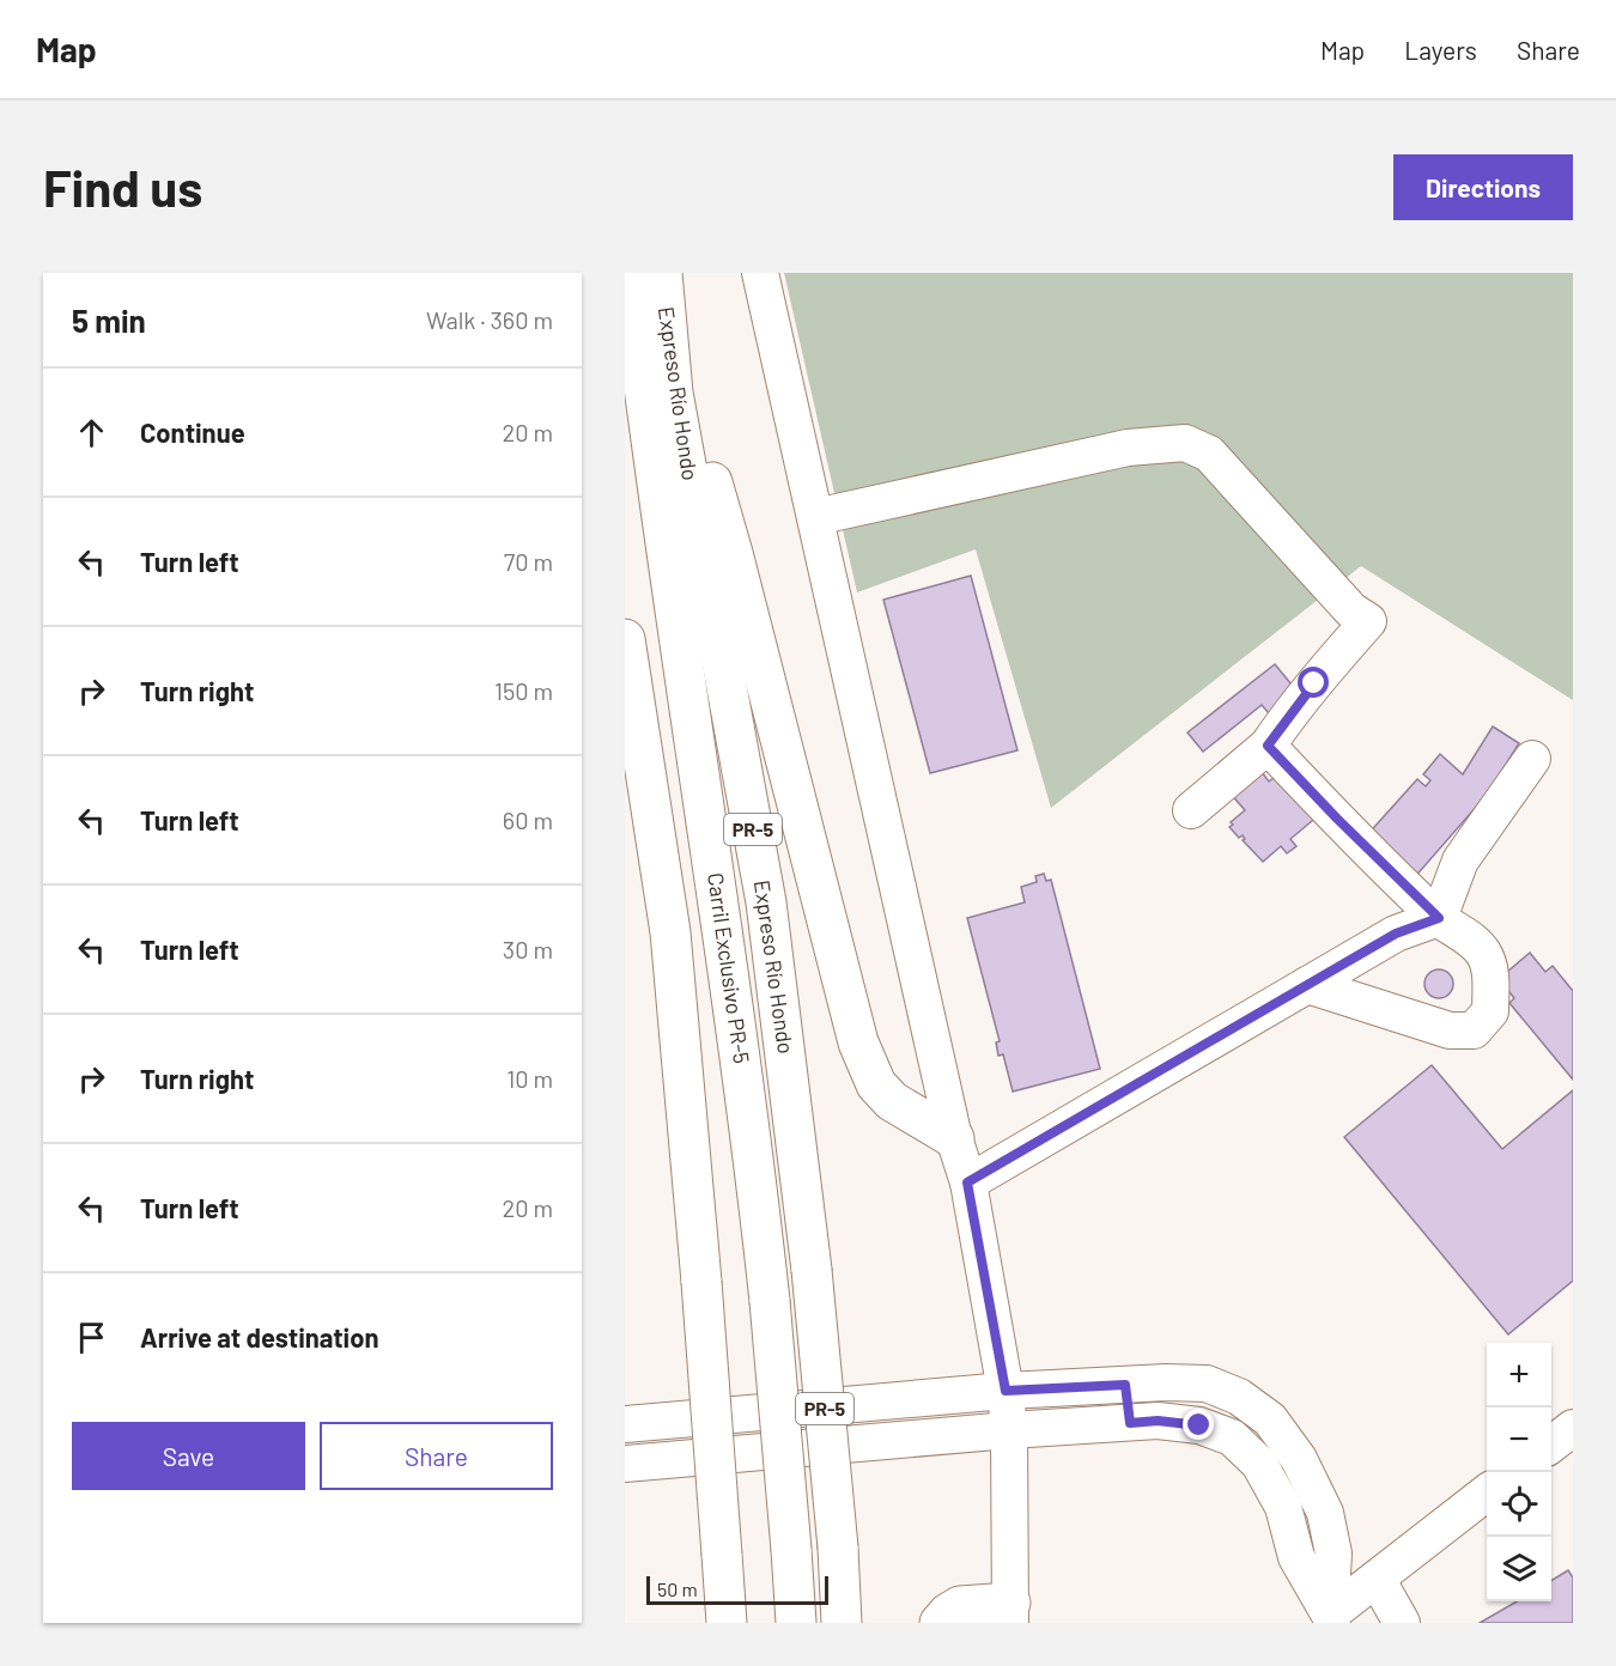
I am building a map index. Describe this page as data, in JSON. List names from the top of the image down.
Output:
{
  "streets": {
    "highway": ["Expreso Río Hondo", "PR-5", "Carril Exclusivo PR-5"]
  },
  "scale_bar": "50 m",
  "page": {
    "header": "Map",
    "nav": ["Map", "Layers", "Share"],
    "buttons": [
      "Directions",
      ["Save", "Share"]
    ],
    "title": "Find us",
    "heading": ["5 min", "Walk · 360 m"],
    "list": [
      ["Continue", "20 m"],
      ["Turn left", "70 m"],
      ["Turn right", "150 m"],
      ["Turn left", "60 m"],
      ["Turn left", "30 m"],
      ["Turn right", "10 m"],
      ["Turn left", "20 m"],
      "Arrive at destination"
    ],
    "map_buttons": ["+", "−"],
    "scale": "50 m"
  }
}
